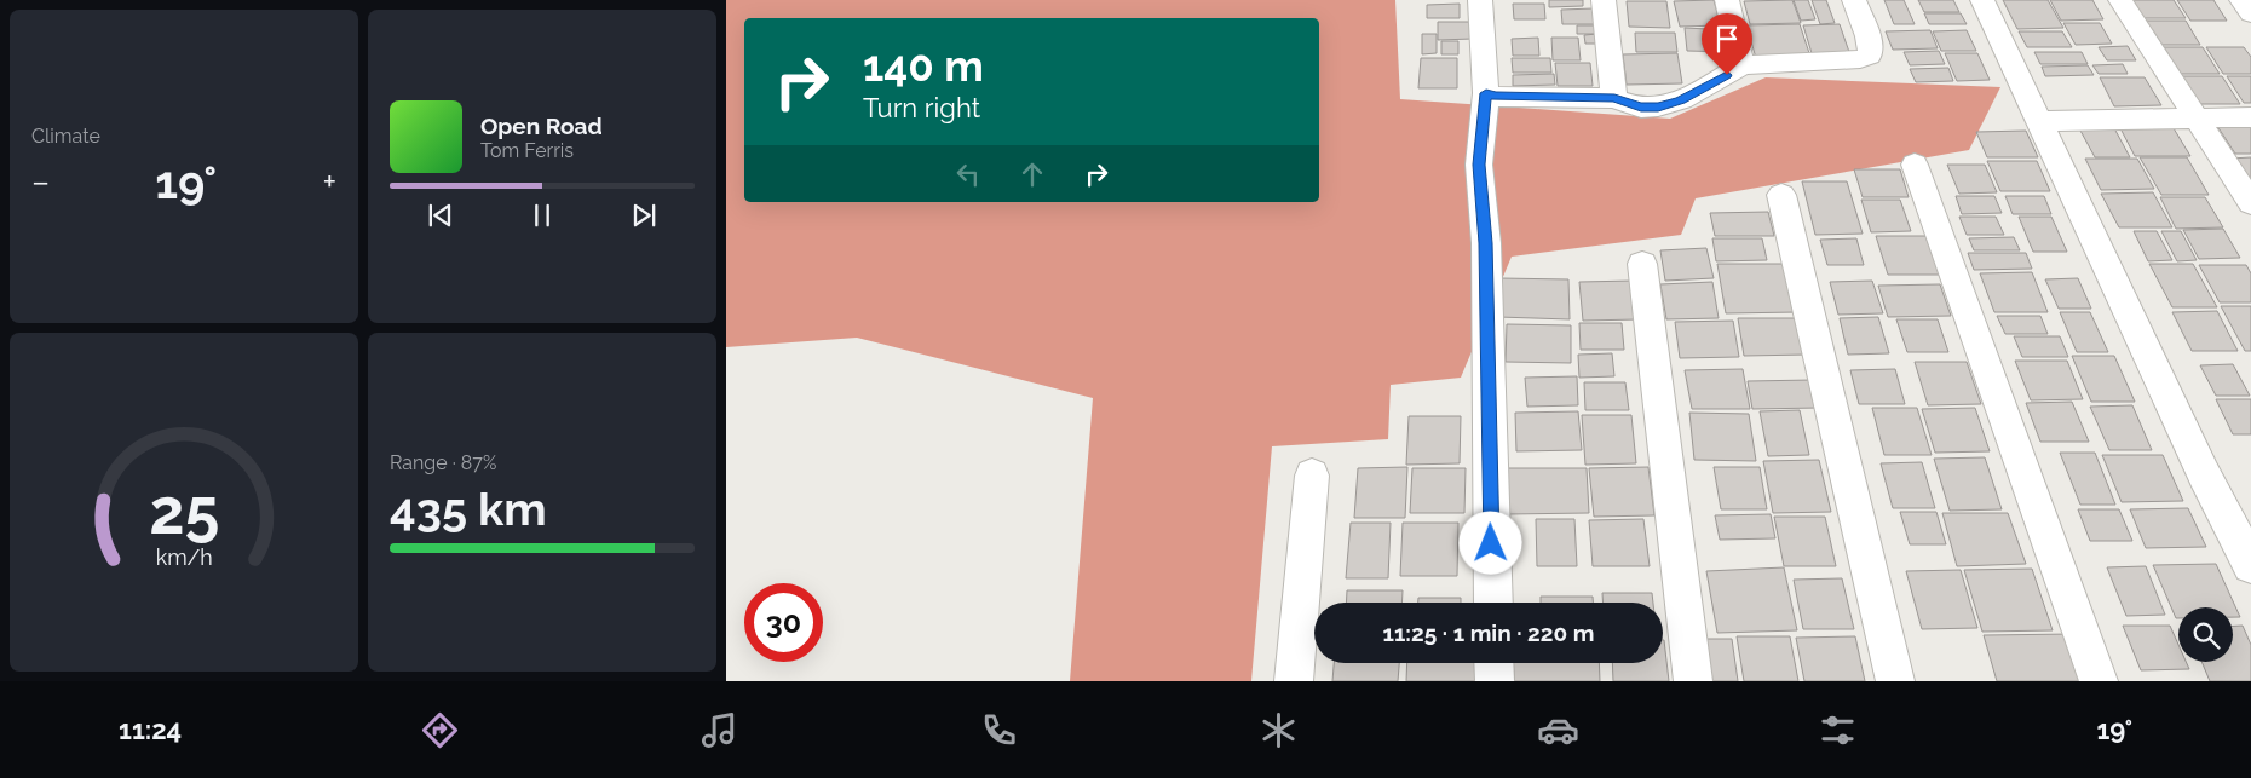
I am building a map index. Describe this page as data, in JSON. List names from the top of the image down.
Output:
{
  "page": {
    "tile": [
      "Climate",
      ["Range · 87%", "435 km"]
    ],
    "turn": ["140 m", "Turn right"],
    "song": ["Open Road", "Tom Ferris"],
    "heat": ["−", "19°", "+"],
    "limit": "30",
    "trip": "11:25 · 1 min · 220 m",
    "tabs": ["11:24", "19°"],
    "gauge": ["25", "km/h"]
  }
}
